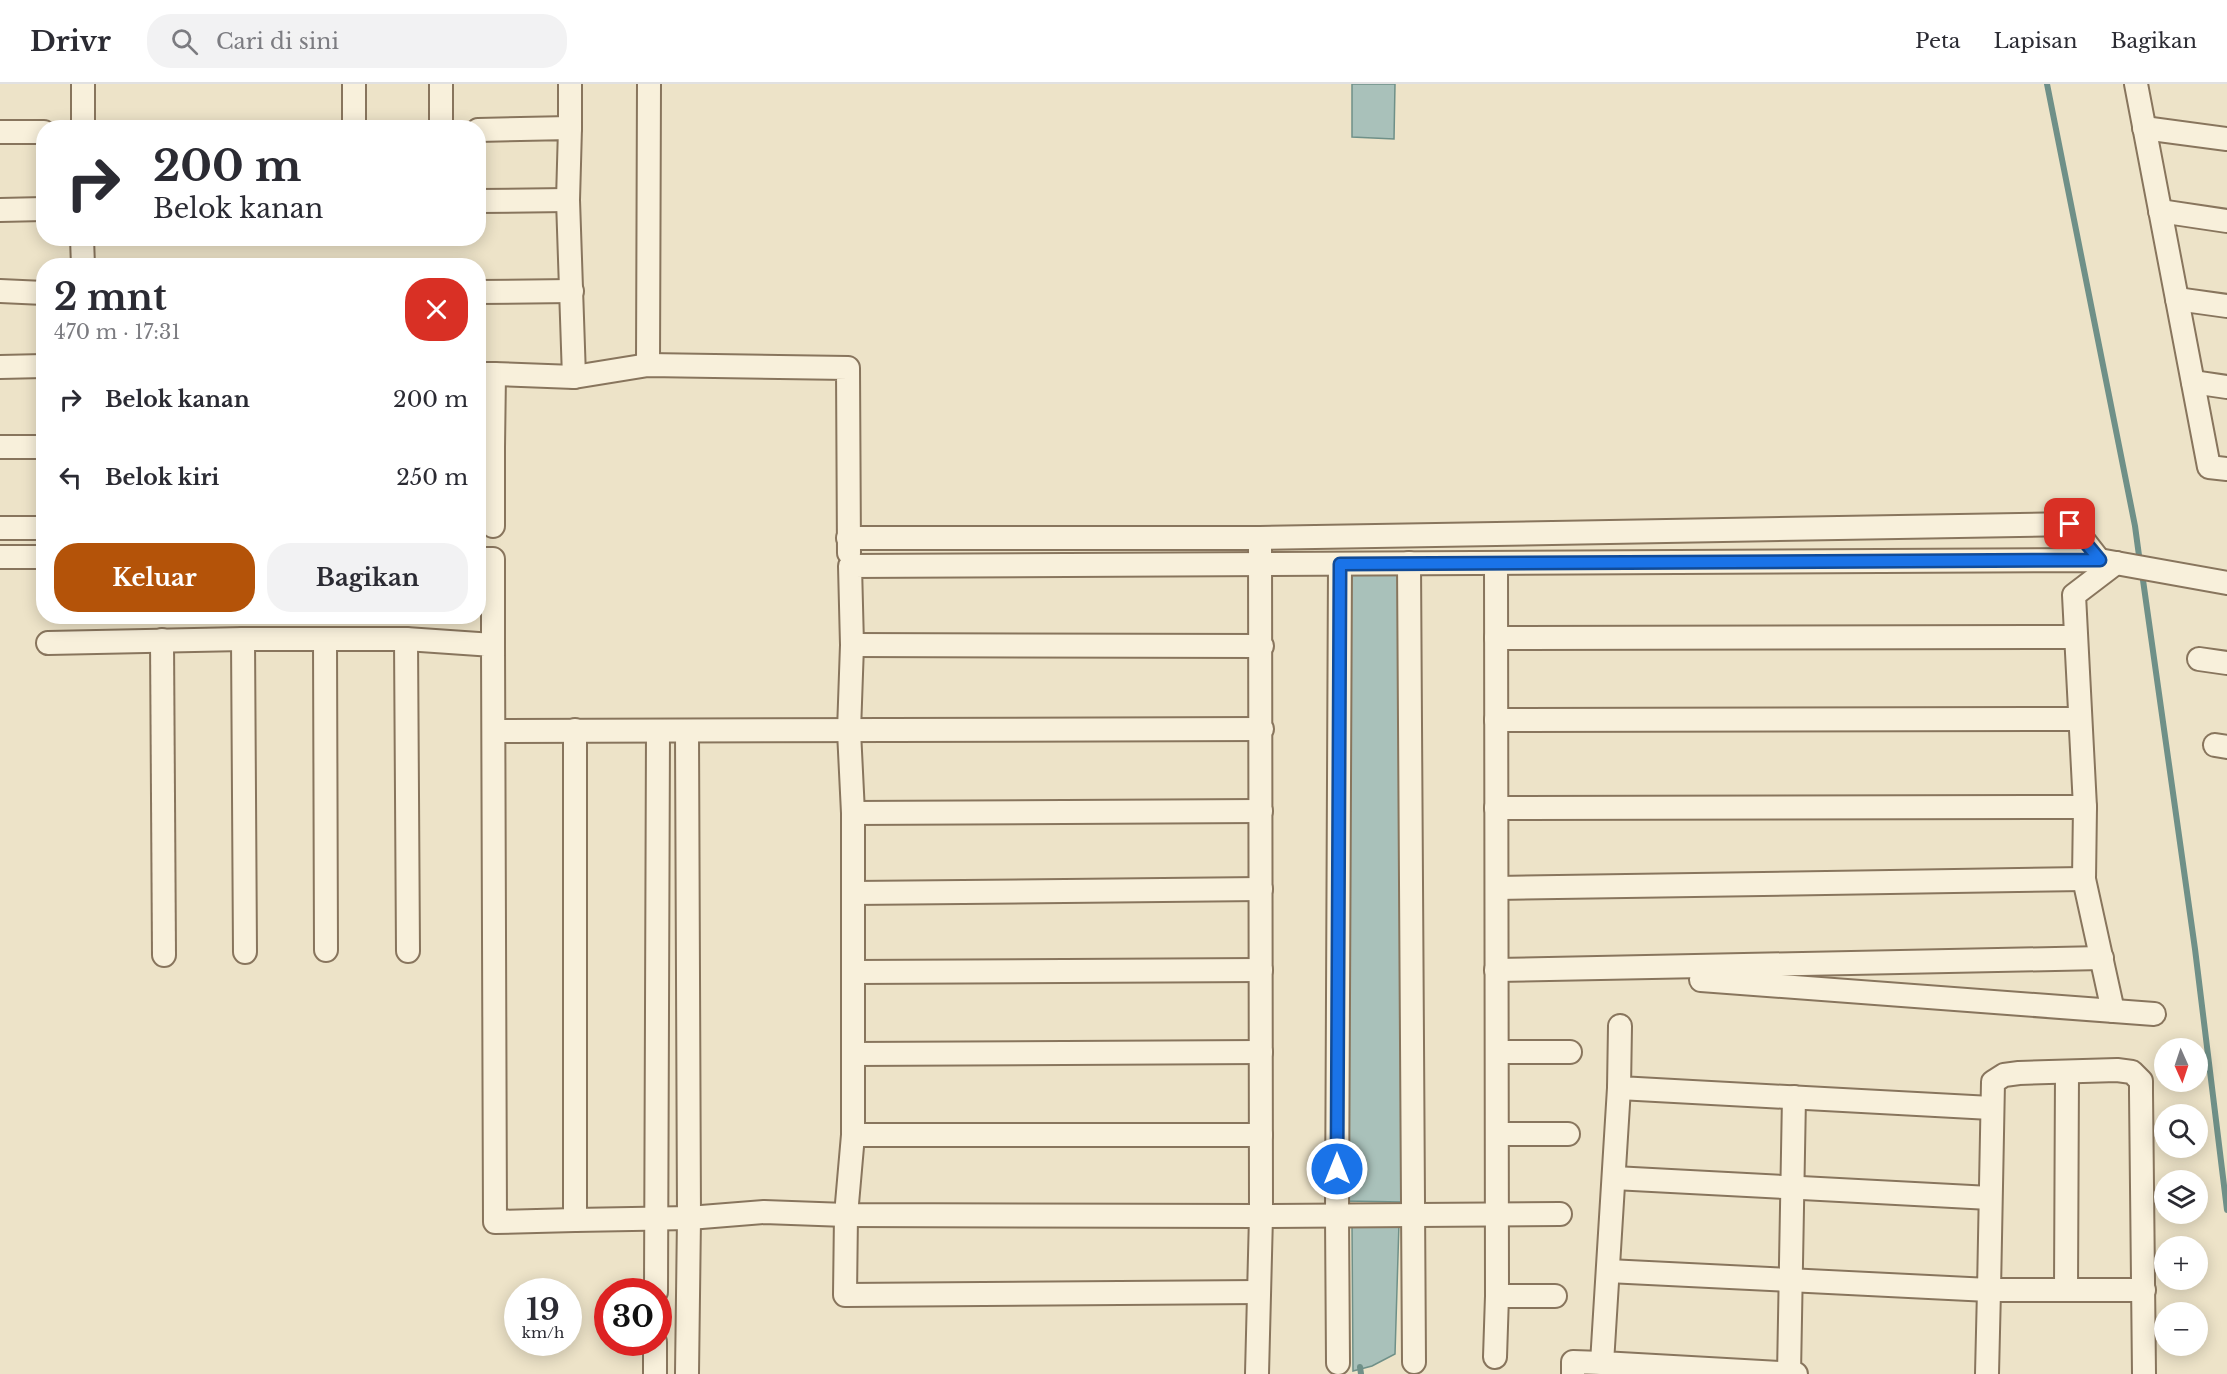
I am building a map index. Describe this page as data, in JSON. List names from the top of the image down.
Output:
{
  "north": "bottom",
  "page": {
    "header": "Drivr",
    "search": "Cari di sini",
    "nav": ["Peta", "Lapisan", "Bagikan"],
    "turn": ["200 m", "Belok kanan"],
    "heading": ["2 mnt", "470 m · 17:31"],
    "list": [
      {
        "name": "Belok kanan",
        "value": "200 m"
      },
      {
        "name": "Belok kiri",
        "value": "250 m"
      }
    ],
    "buttons": ["Keluar", "Bagikan"],
    "map_buttons": ["+", "−"],
    "speed": "19 km/h",
    "limit": "30"
  }
}
